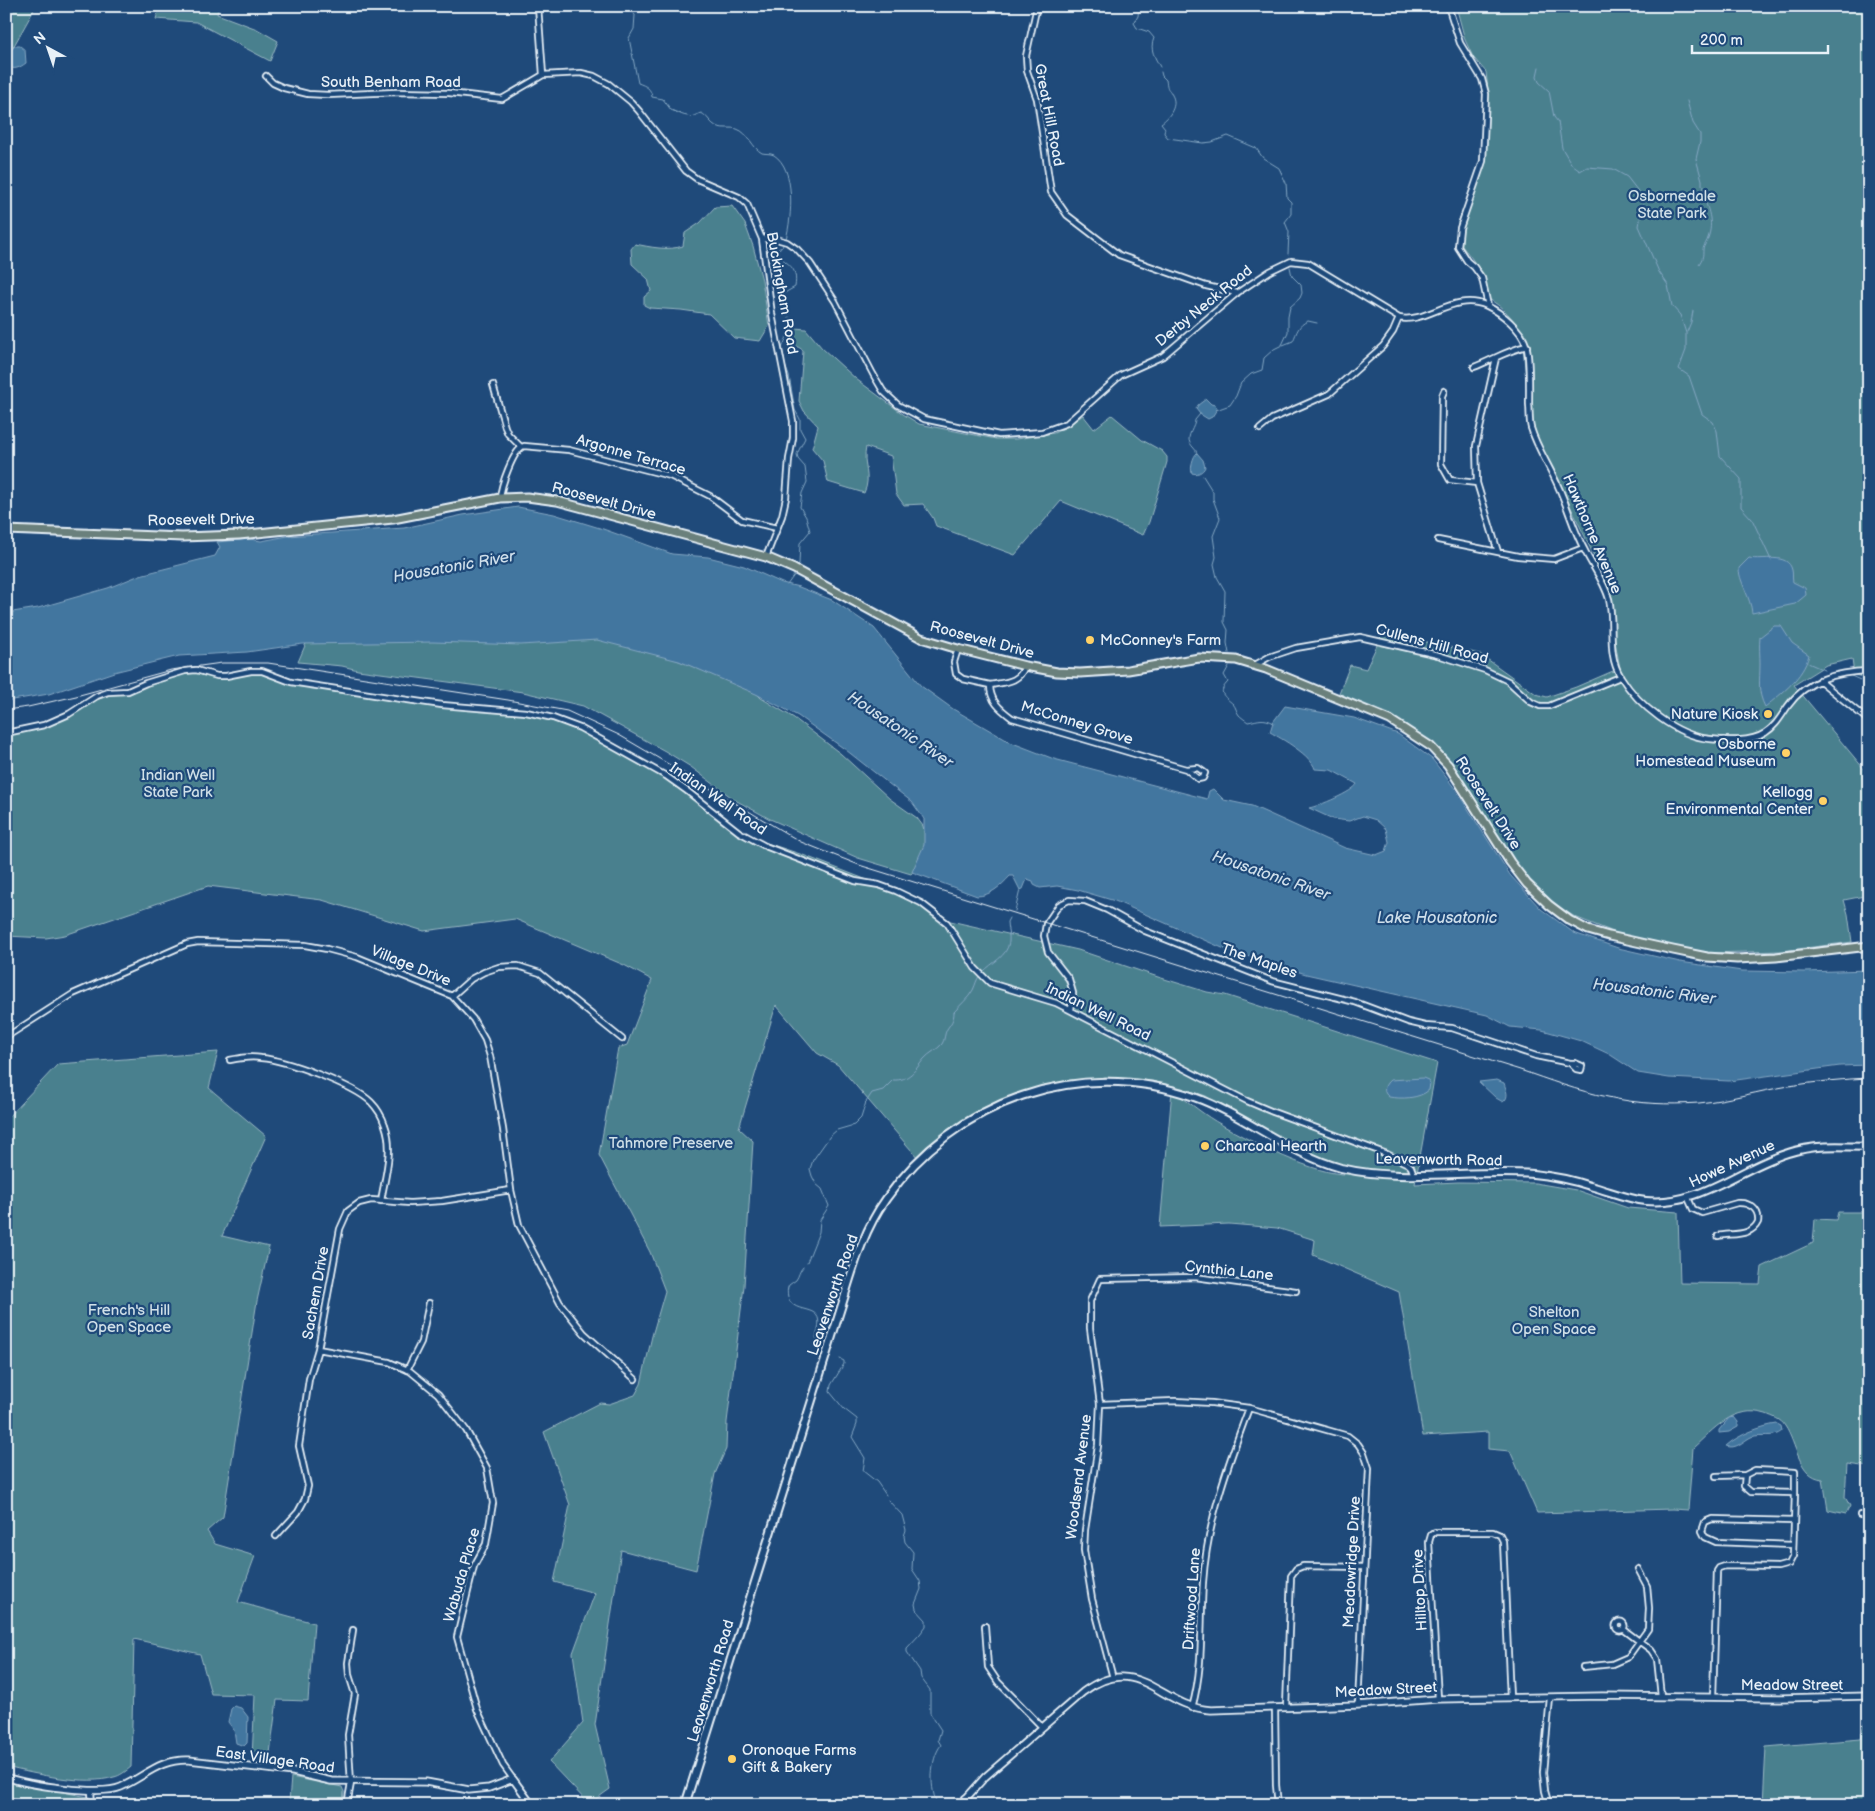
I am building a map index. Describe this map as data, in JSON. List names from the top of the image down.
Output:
{
  "streets": {
    "main road": ["Roosevelt Drive", "Leavenworth Road", "Howe Avenue"],
    "street": [
      "South Benham Road",
      "Great Hill Road",
      "Buckingham Road",
      "Derby Neck Road",
      "Argonne Terrace",
      "Hawthorne Avenue",
      "Cullens Hill Road",
      "McConney Grove",
      "Indian Well Road",
      "The Maples",
      "Village Drive",
      "Cynthia Lane",
      "Sachem Drive",
      "Woodsend Avenue",
      "Meadowridge Drive",
      "Wabuda Place",
      "Hilltop Drive",
      "Driftwood Lane",
      "Meadow Street",
      "East Village Road"
    ]
  },
  "crossings": [
    ["South Benham Road", "Buckingham Road"],
    ["Great Hill Road", "Derby Neck Road"],
    ["Buckingham Road", "Derby Neck Road"],
    ["Buckingham Road", "Argonne Terrace"],
    ["Buckingham Road", "Roosevelt Drive"],
    ["Roosevelt Drive", "Cullens Hill Road"],
    ["Roosevelt Drive", "McConney Grove"],
    ["Hawthorne Avenue", "Cullens Hill Road"],
    ["Indian Well Road", "The Maples"],
    ["Indian Well Road", "Leavenworth Road"],
    ["Village Drive", "Sachem Drive"],
    ["Leavenworth Road", "Howe Avenue"],
    ["Cynthia Lane", "Woodsend Avenue"],
    ["Sachem Drive", "Wabuda Place"],
    ["Woodsend Avenue", "Meadow Street"],
    ["Meadowridge Drive", "Driftwood Lane"],
    ["Meadowridge Drive", "Meadow Street"],
    ["Wabuda Place", "East Village Road"],
    ["Hilltop Drive", "Meadow Street"],
    ["Driftwood Lane", "Meadow Street"]
  ],
  "water": ["Housatonic River", "Lake Housatonic"],
  "parks": [
    "Osbornedale State Park",
    "Indian Well State Park",
    "Tahmore Preserve",
    "French's Hill Open Space",
    "Shelton Open Space"
  ],
  "places": [
    "McConney's Farm",
    "Nature Kiosk",
    "Osborne Homestead Museum",
    "Kellogg Environmental Center",
    "Charcoal Hearth",
    "Oronoque Farms Gift & Bakery"
  ],
  "scale_bar": "200 m",
  "north": "top left"
}
